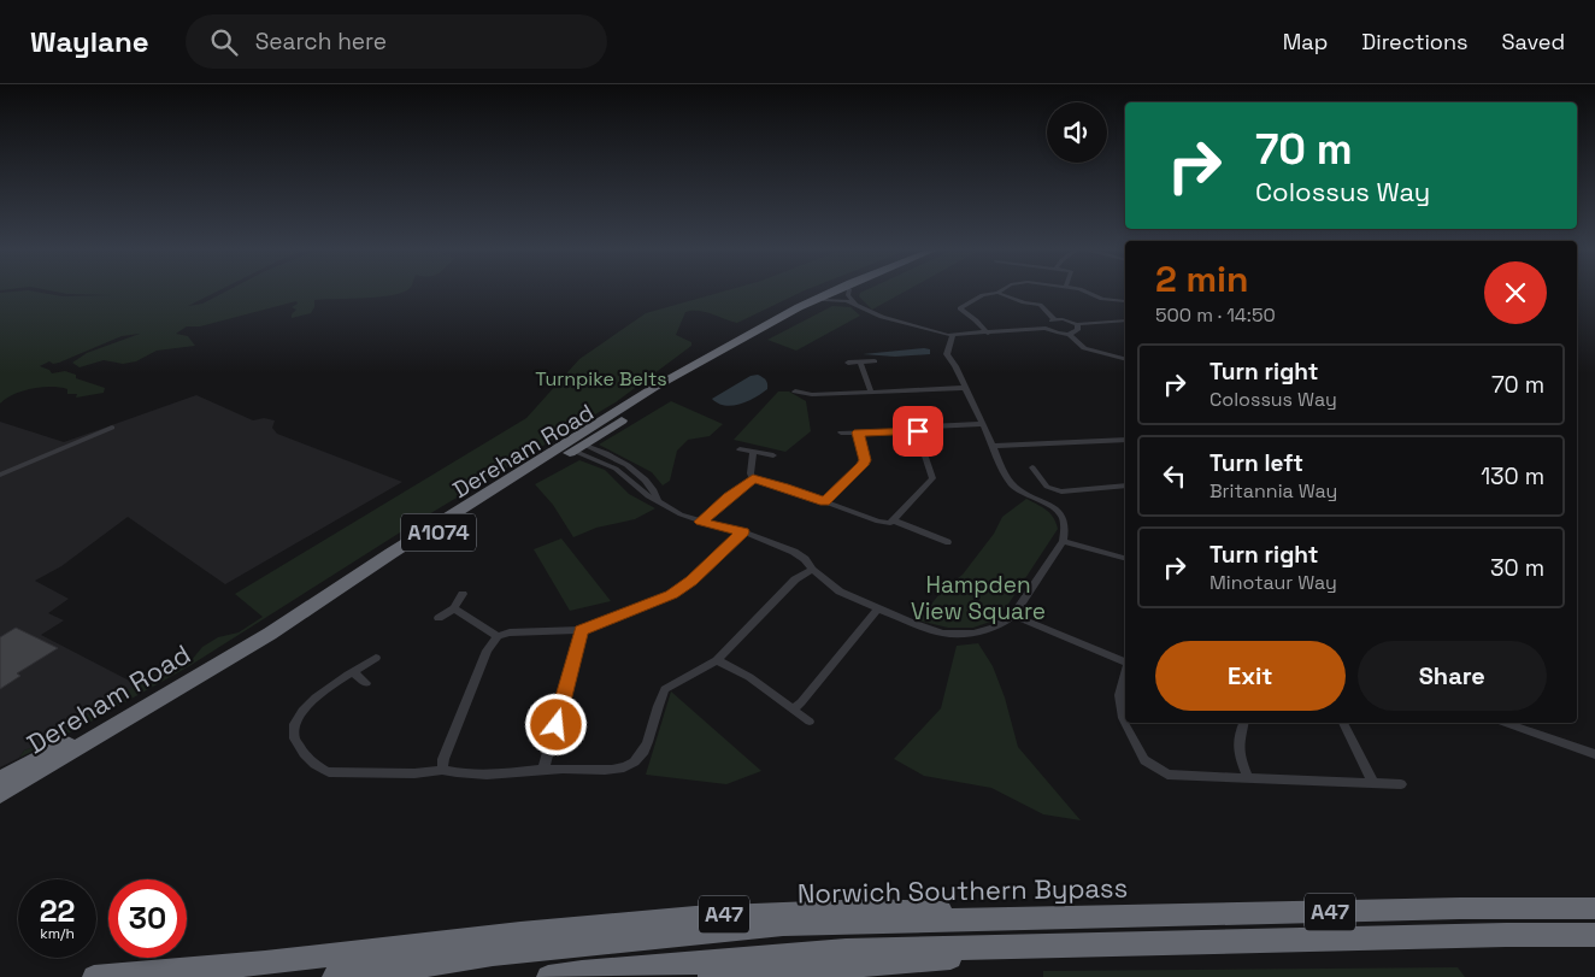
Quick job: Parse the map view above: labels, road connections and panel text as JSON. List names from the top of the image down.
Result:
{
  "streets": {
    "highway": [
      "Dereham Road",
      "A1074",
      "Norwich Southern Bypass",
      "A47"
    ]
  },
  "crossings": [
    ["Norwich Southern Bypass", "A47"]
  ],
  "parks": ["Turnpike Belts", "Hampden View Square"],
  "page": {
    "header": "Waylane",
    "search": "Search here",
    "nav": ["Map", "Directions", "Saved"],
    "turn": ["70 m", "Colossus Way"],
    "heading": ["2 min", "500 m · 14:50"],
    "list": [
      {
        "name": "Turn right",
        "note": "Colossus Way",
        "value": "70 m"
      },
      {
        "name": "Turn left",
        "note": "Britannia Way",
        "value": "130 m"
      },
      {
        "name": "Turn right",
        "note": "Minotaur Way",
        "value": "30 m"
      }
    ],
    "buttons": ["Exit", "Share"],
    "speed": "22 km/h",
    "limit": "30"
  }
}
